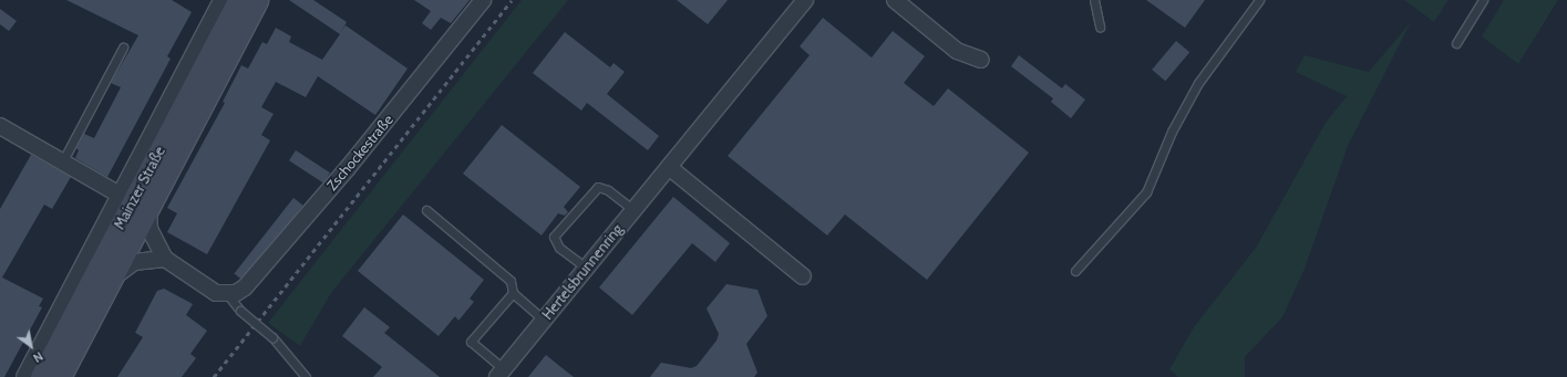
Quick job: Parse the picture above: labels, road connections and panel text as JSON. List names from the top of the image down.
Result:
{
  "streets": {
    "main road": ["Mainzer Straße"],
    "street": ["Zschockestraße", "Hertelsbrunnenring"]
  },
  "north": "bottom right"
}
